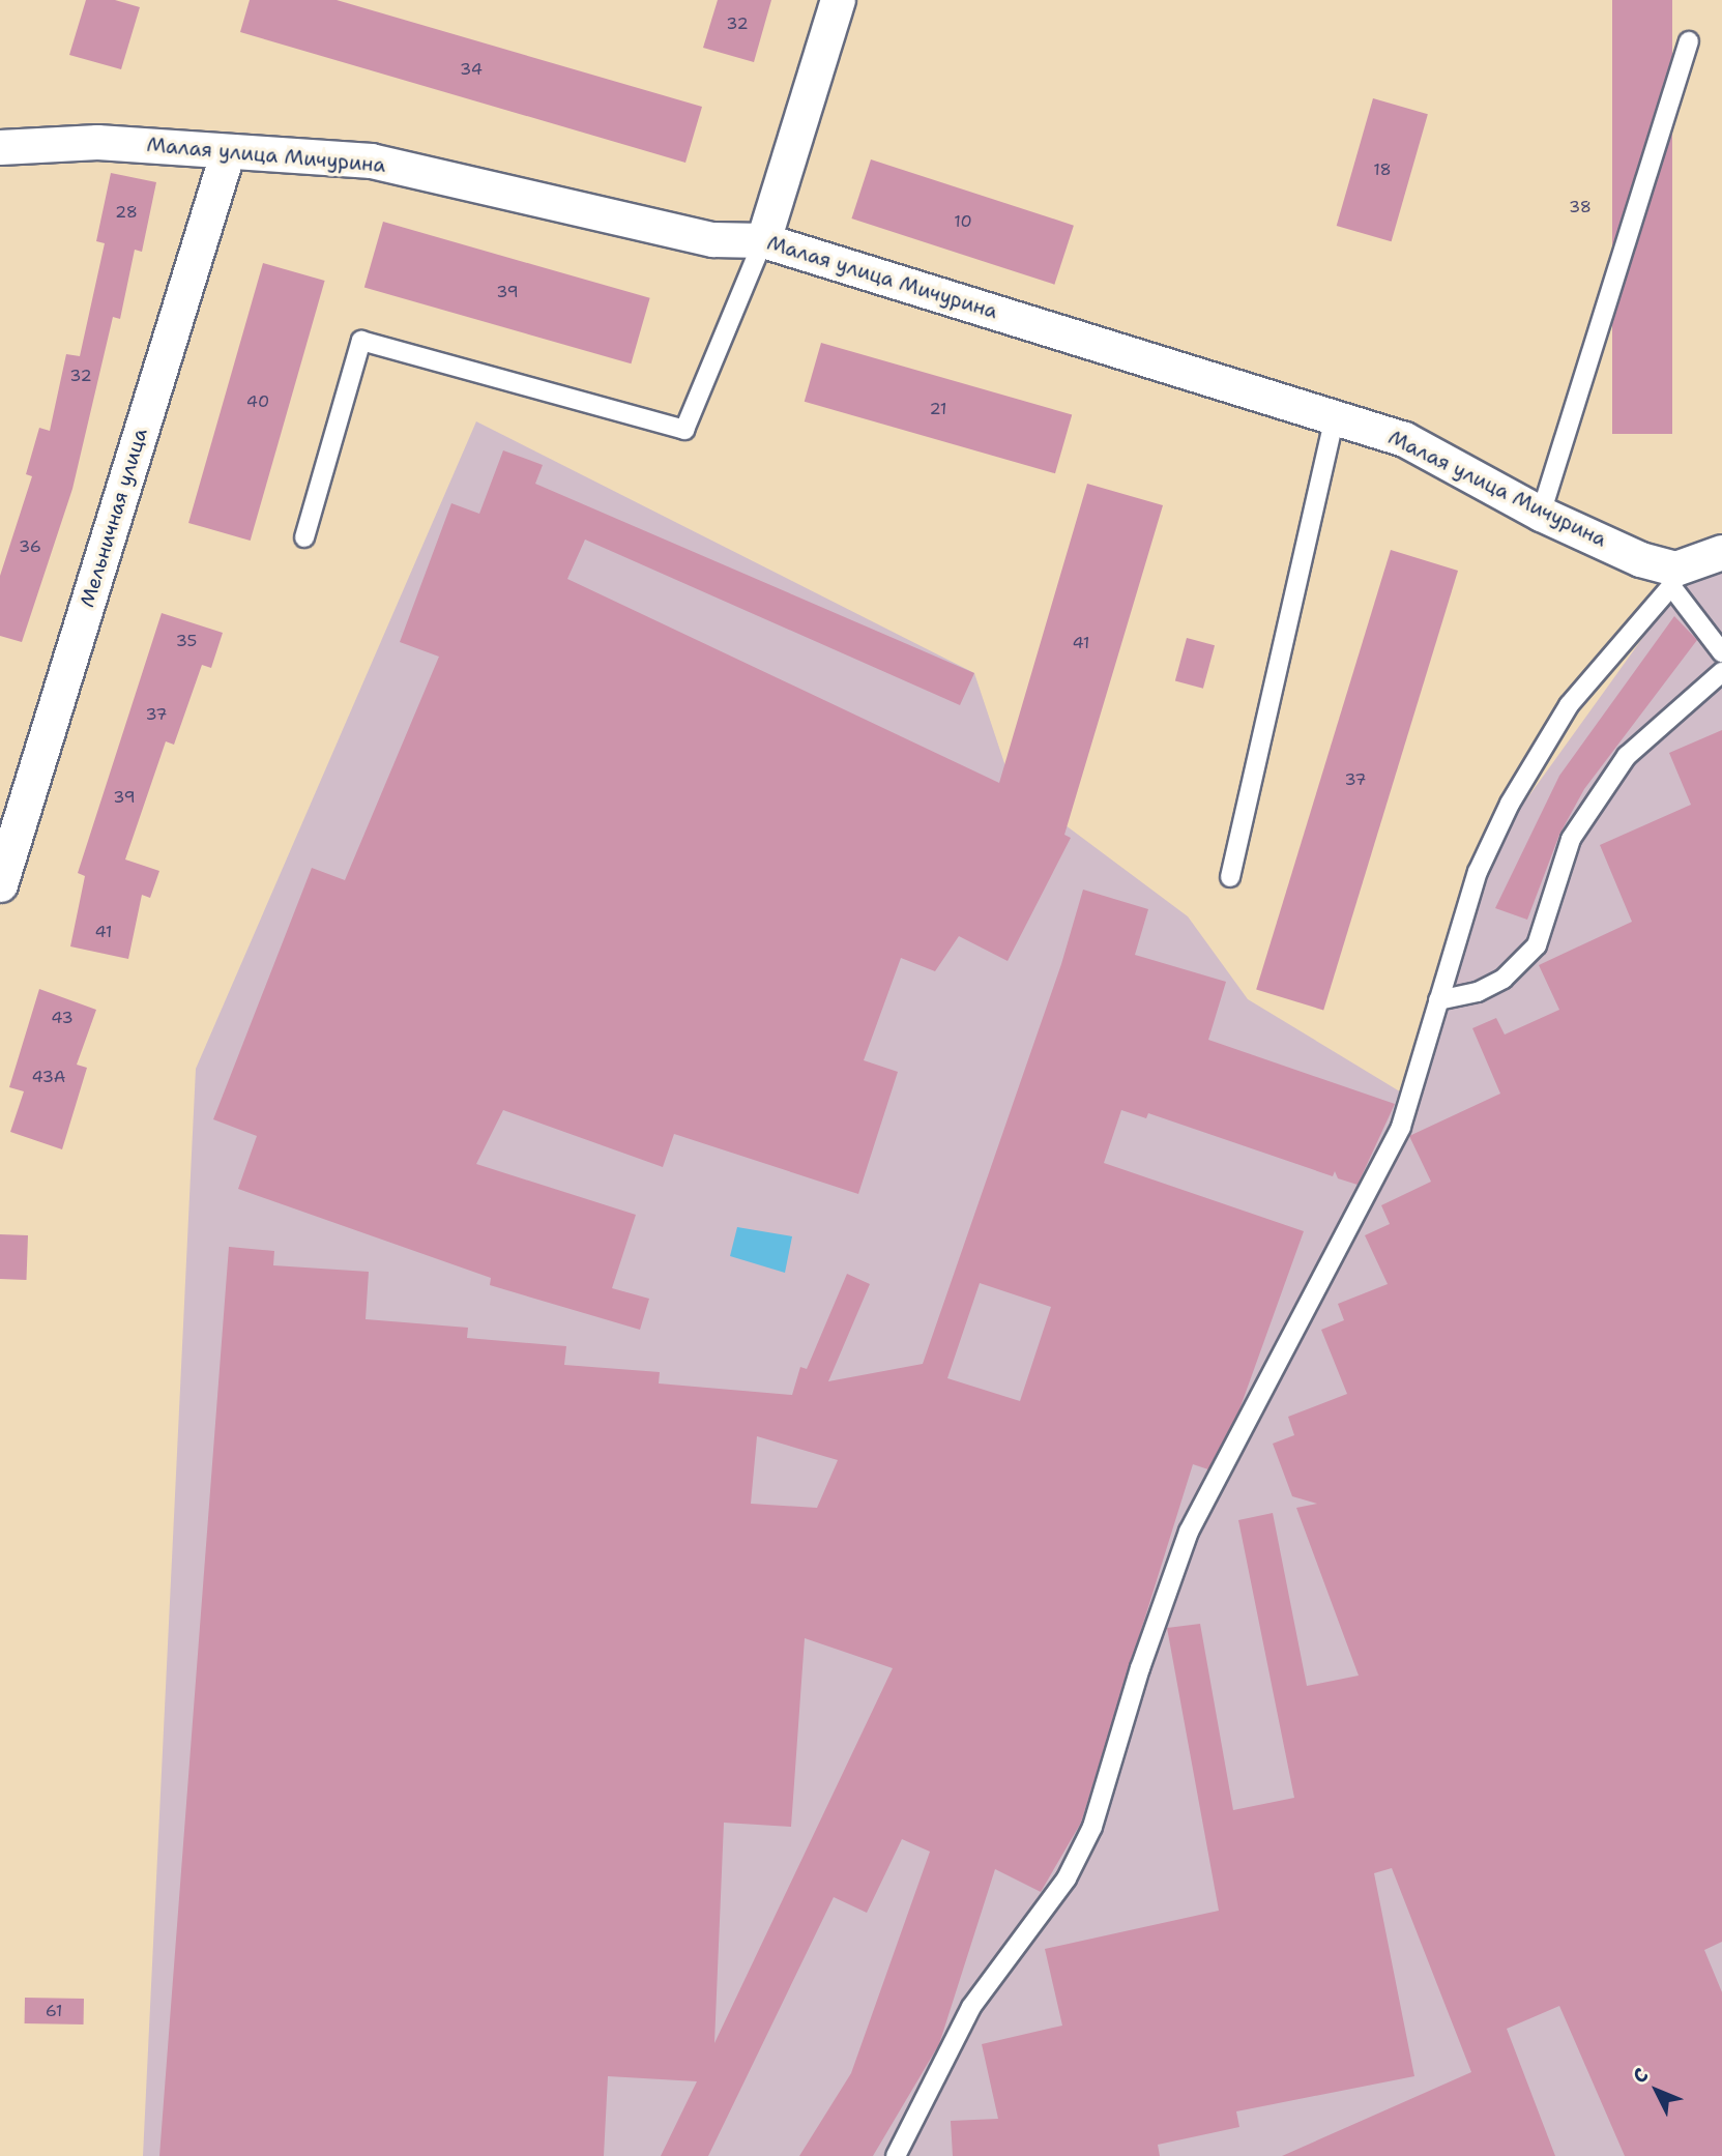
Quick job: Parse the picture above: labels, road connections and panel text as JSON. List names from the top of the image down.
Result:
{
  "streets": {
    "street": ["Малая улица Мичурина", "Мельничная улица"]
  },
  "crossings": [
    ["Малая улица Мичурина", "Мельничная улица"]
  ],
  "house_numbers": [
    "32",
    "34",
    "18",
    "38",
    "28",
    "10",
    "39",
    "32",
    "40",
    "21",
    "36",
    "35",
    "41",
    "37",
    "37",
    "39",
    "41",
    "43",
    "43А",
    "61"
  ],
  "north": "top left"
}
